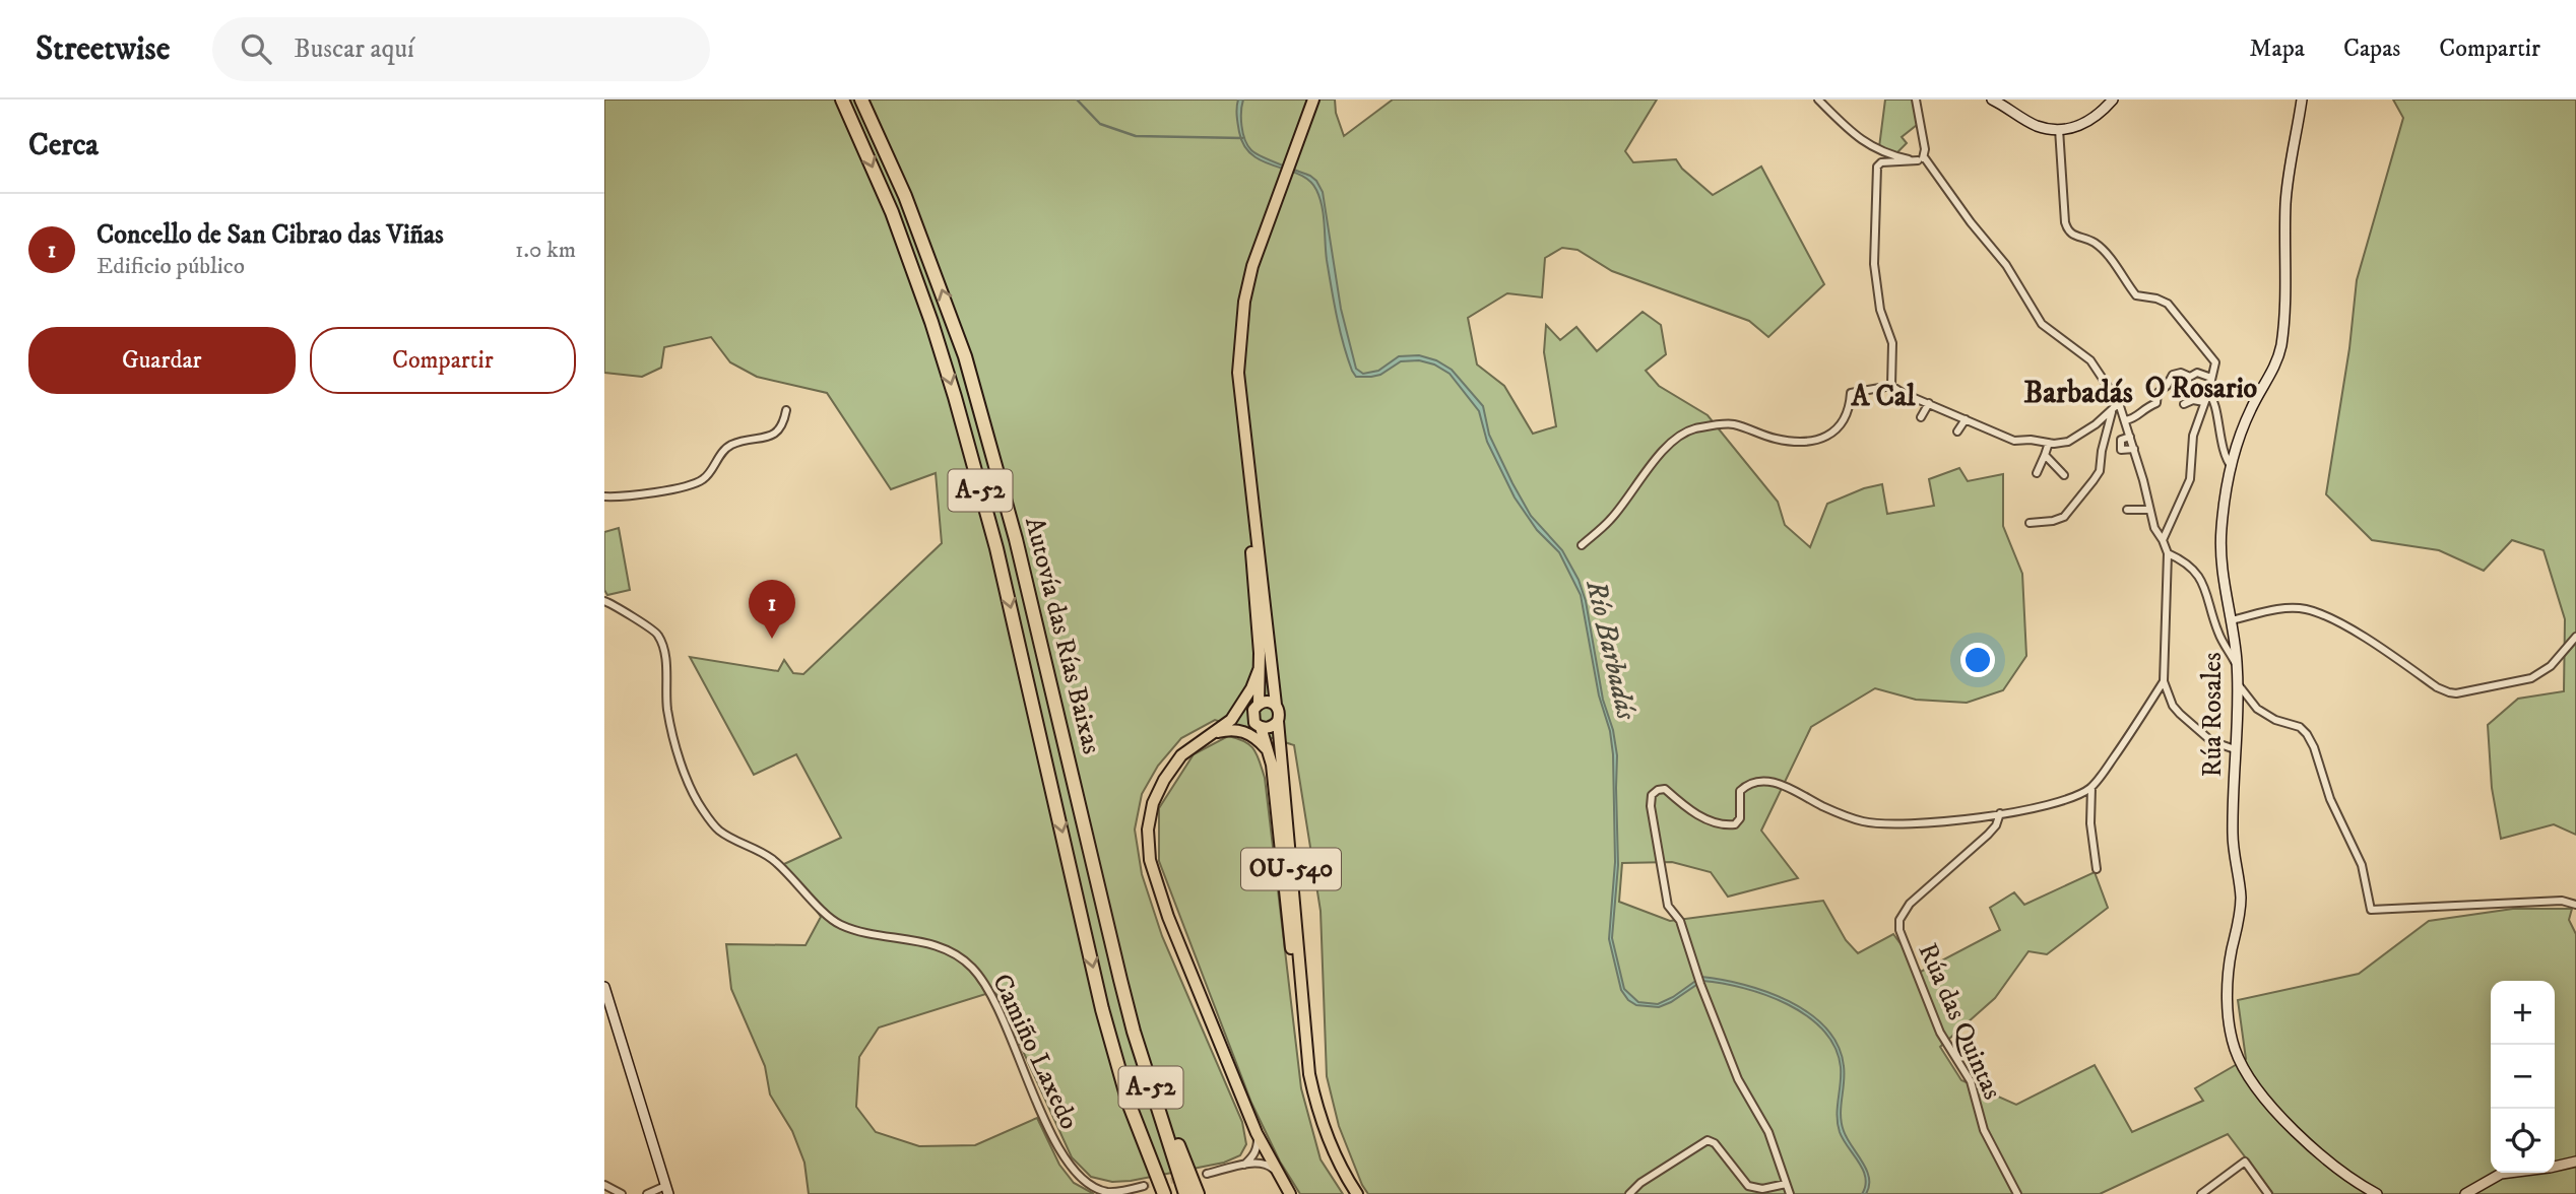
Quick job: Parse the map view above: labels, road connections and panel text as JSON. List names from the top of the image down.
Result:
{
  "streets": {
    "highway": ["A-52", "Autovía das Rías Baixas"],
    "main road": ["OU-540"],
    "street": ["Rúa Rosales", "Rúa das Quintas", "Camiño Laxedo"]
  },
  "districts": ["O Rosario", "Barbadás", "A Cal"],
  "water": ["Río Barbadás"],
  "page": {
    "header": "Streetwise",
    "search": "Buscar aquí",
    "nav": ["Mapa", "Capas", "Compartir"],
    "heading": "Cerca",
    "list": [
      {
        "mark": "1",
        "name": "Concello de San Cibrao das Viñas",
        "note": "Edificio público",
        "value": "1.0 km"
      }
    ],
    "buttons": ["Guardar", "Compartir"],
    "pins": "1",
    "map_buttons": ["+", "−"]
  }
}
